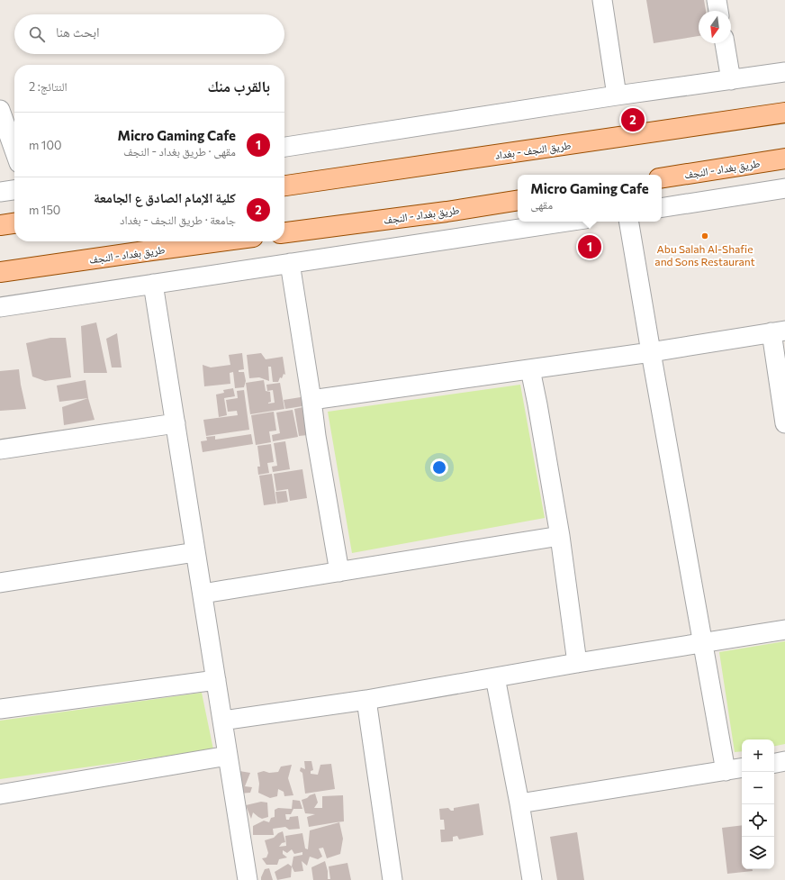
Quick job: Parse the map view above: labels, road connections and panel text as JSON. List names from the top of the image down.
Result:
{
  "streets": {
    "main road": ["طريق النجف - بغداد", "طريق بغداد - النجف"]
  },
  "places": ["Abu Salah Al-Shafie and Sons Restaurant"],
  "north": "bottom",
  "page": {
    "search": "ابحث هنا",
    "heading": ["بالقرب منك", "النتائج: 2"],
    "pins": ["2", "1"],
    "list": [
      {
        "mark": "1",
        "name": "Micro Gaming Cafe",
        "note": "مقهى · طريق بغداد - النجف",
        "value": "100 m"
      },
      {
        "mark": "2",
        "name": "كلية الإمام الصادق ع الجامعة",
        "note": "جامعة · طريق النجف - بغداد",
        "value": "150 m"
      }
    ],
    "popup": ["Micro Gaming Cafe", "مقهى"],
    "map_buttons": ["+", "−"]
  }
}
